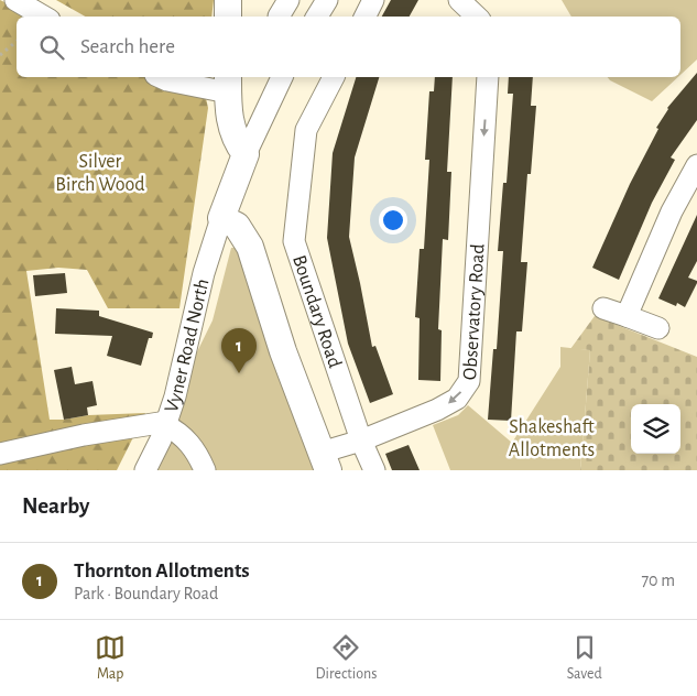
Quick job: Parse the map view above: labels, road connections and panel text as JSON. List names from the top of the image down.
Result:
{
  "streets": {
    "street": ["Boundary Road", "Observatory Road", "Vyner Road North"]
  },
  "crossings": [
    ["Boundary Road", "Observatory Road"]
  ],
  "one_way": ["Observatory Road"],
  "parks": ["Silver Birch Wood", "Shakeshaft Allotments"],
  "page": {
    "search": "Search here",
    "pins": "1",
    "heading": "Nearby",
    "list": [
      {
        "mark": "1",
        "name": "Thornton Allotments",
        "note": "Park · Boundary Road",
        "value": "70 m"
      }
    ],
    "nav": ["Map", "Directions", "Saved"]
  }
}
